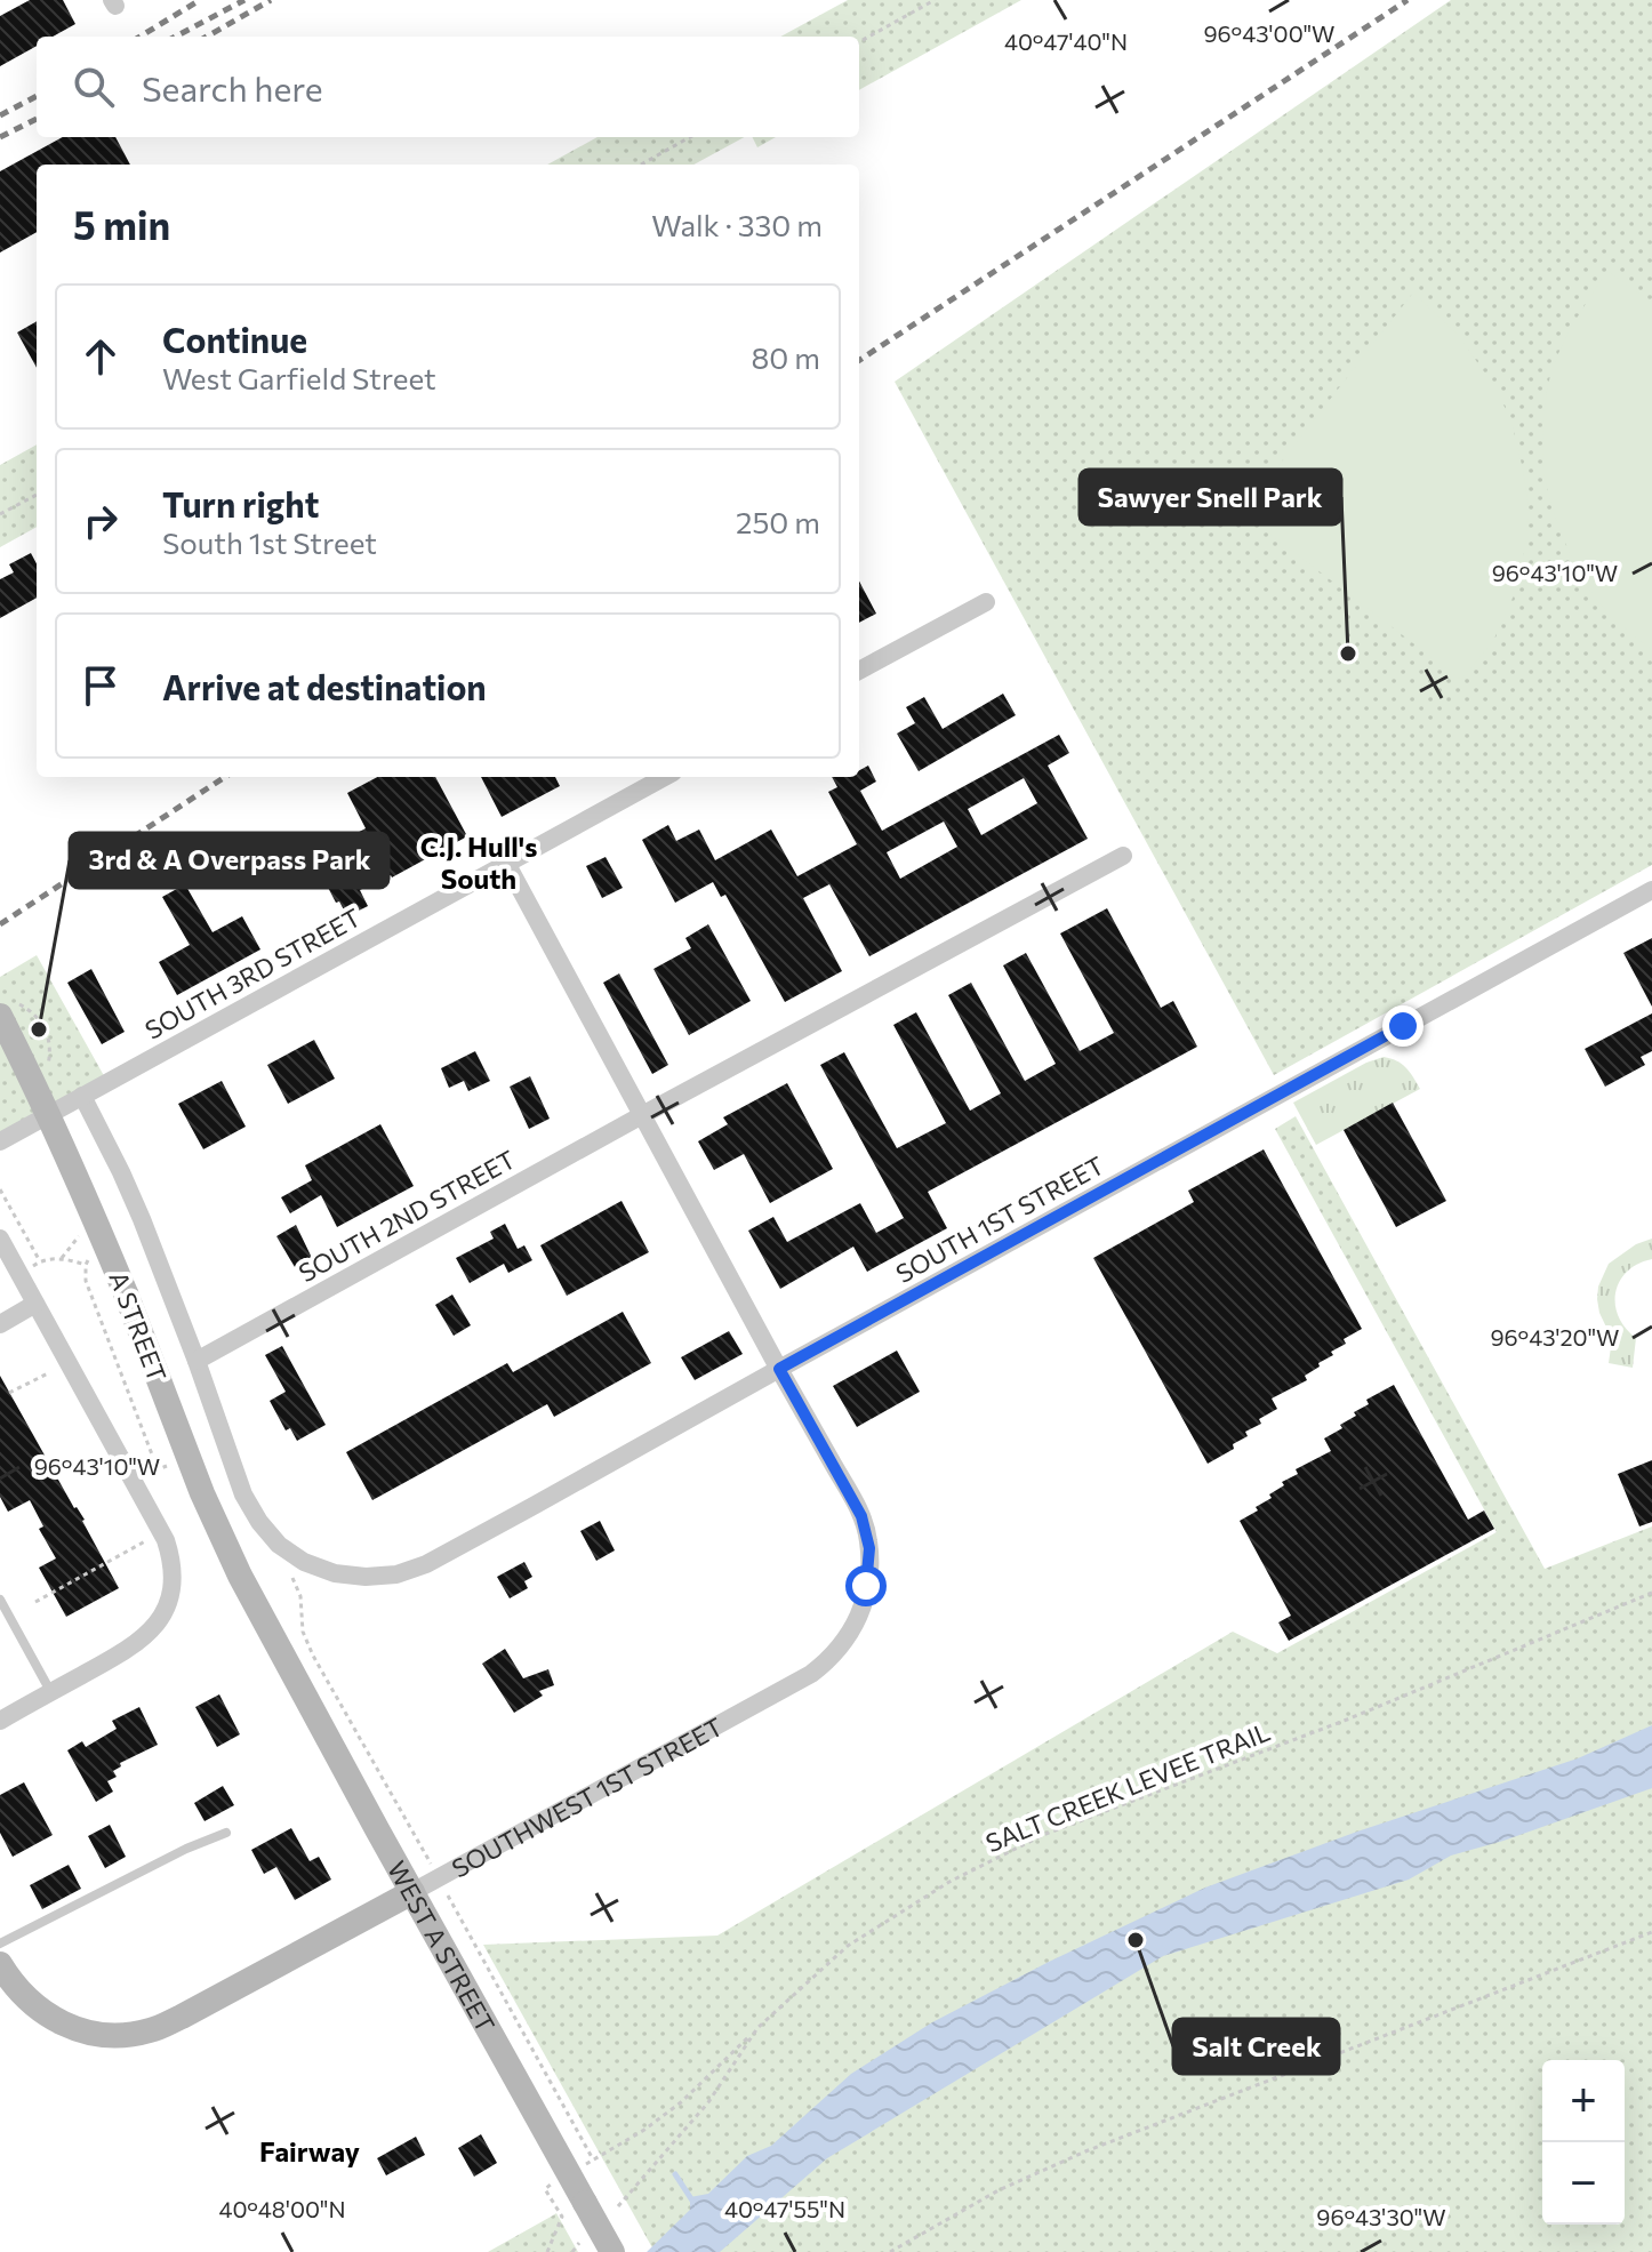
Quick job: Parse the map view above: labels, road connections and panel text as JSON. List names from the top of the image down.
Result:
{
  "streets": {
    "main road": ["A STREET", "SOUTHWEST 1ST STREET", "WEST A STREET"],
    "street": ["SOUTH 3RD STREET", "SOUTH 2ND STREET", "SOUTH 1ST STREET"],
    "path": ["SALT CREEK LEVEE TRAIL"]
  },
  "crossings": [
    ["SOUTH 3RD STREET", "A STREET"],
    ["SOUTH 2ND STREET", "A STREET"],
    ["SOUTH 1ST STREET", "A STREET"],
    ["SOUTH 1ST STREET", "SOUTHWEST 1ST STREET"],
    ["A STREET", "WEST A STREET"],
    ["SOUTHWEST 1ST STREET", "WEST A STREET"]
  ],
  "districts": ["C.J. Hull's South", "Fairway"],
  "places": ["Sawyer Snell Park", "3rd & A Overpass Park", "Salt Creek"],
  "page": {
    "search": "Search here",
    "heading": ["5 min", "Walk · 330 m"],
    "list": [
      ["Continue", "West Garfield Street", "80 m"],
      ["Turn right", "South 1st Street", "250 m"],
      "Arrive at destination"
    ],
    "map_buttons": ["+", "−"]
  },
  "coordinates": [
    "96°43'00\"W",
    "40°47'40\"N",
    "96°43'10\"W",
    "96°43'20\"W",
    "40°48'00\"N",
    "40°47'55\"N",
    "96°43'30\"W"
  ]
}
